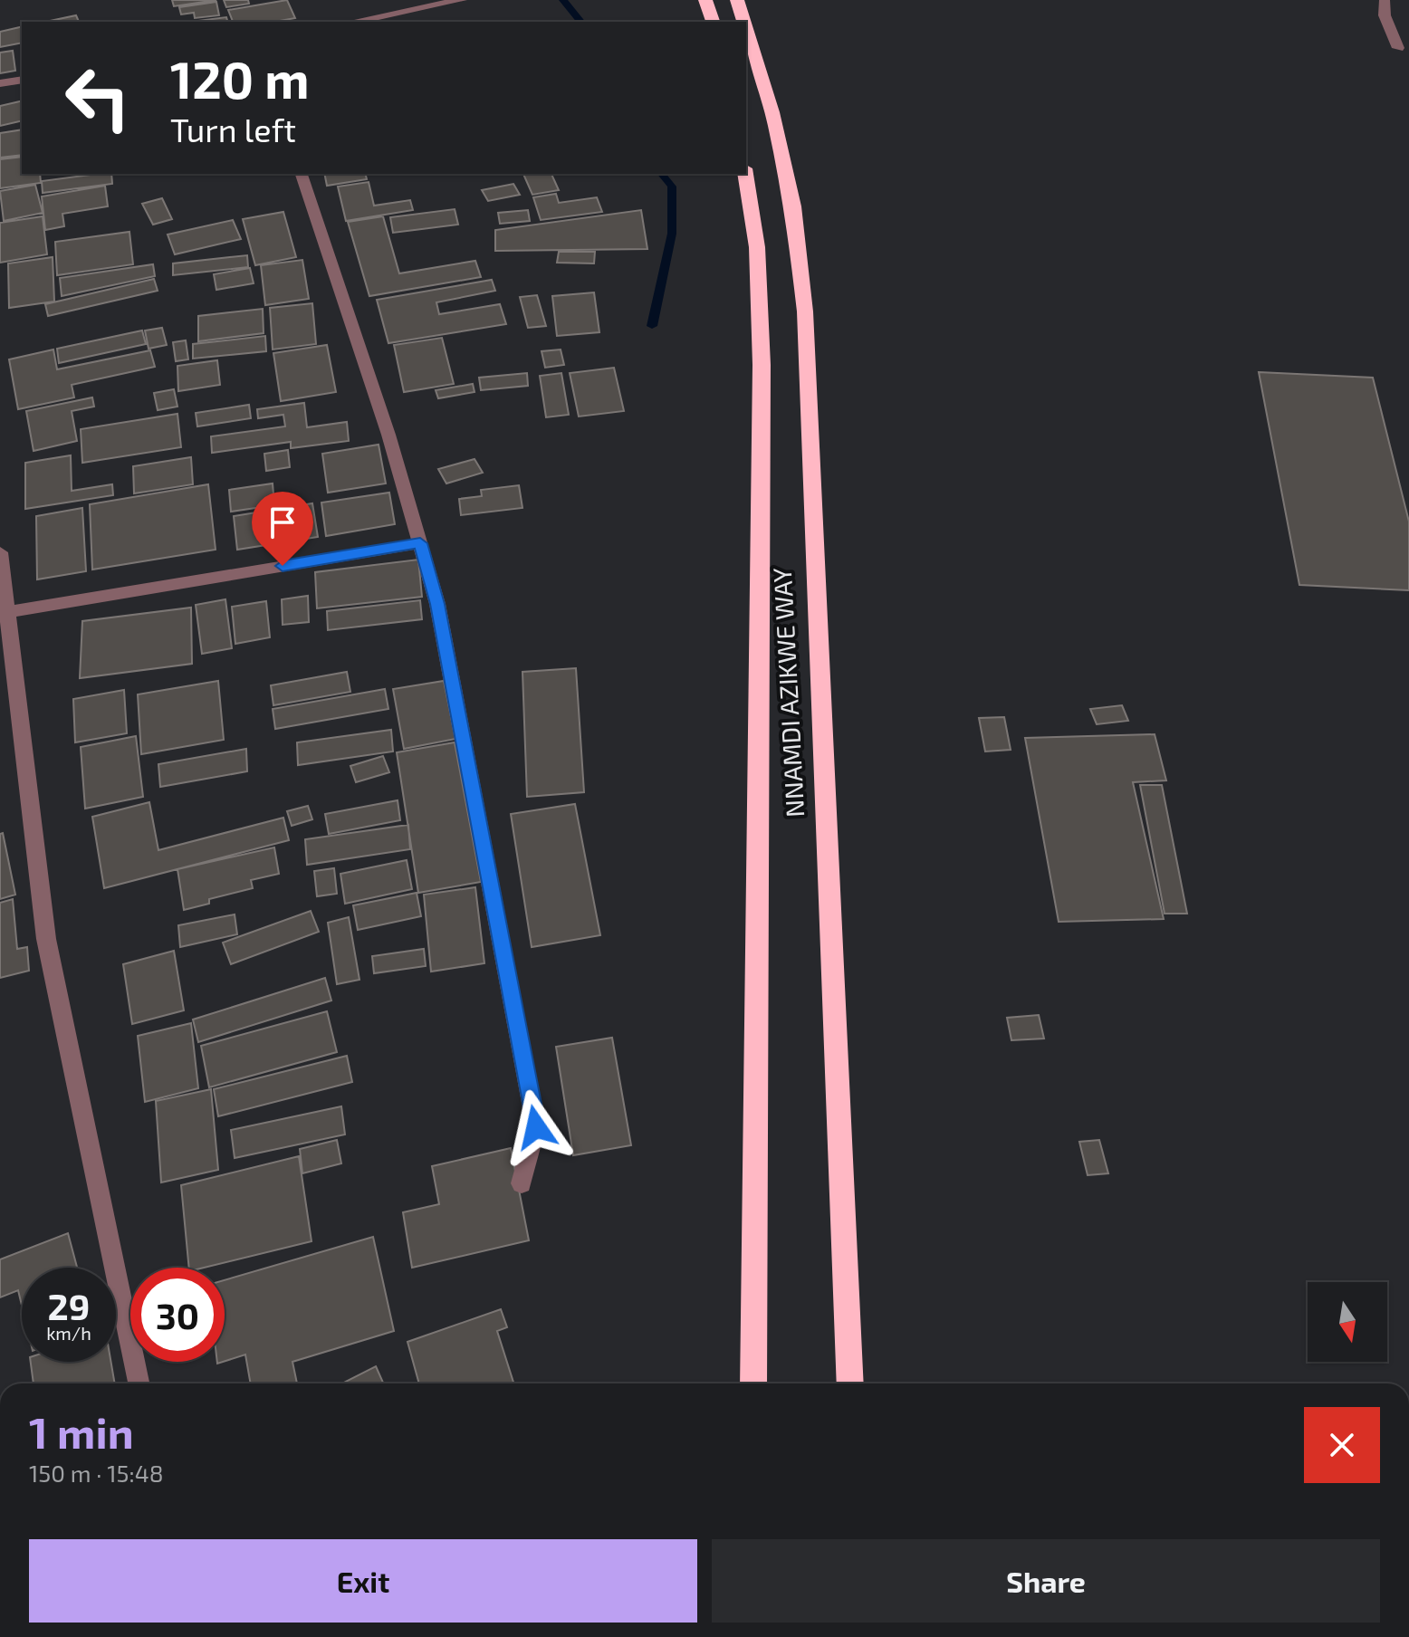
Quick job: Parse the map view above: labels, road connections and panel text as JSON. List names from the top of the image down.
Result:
{
  "streets": {
    "highway": ["NNAMDI AZIKWE WAY"]
  },
  "north": "bottom",
  "page": {
    "turn": ["120 m", "Turn left"],
    "speed": "29 km/h",
    "limit": "30",
    "heading": ["1 min", "150 m · 15:48"],
    "buttons": ["Exit", "Share"]
  }
}
